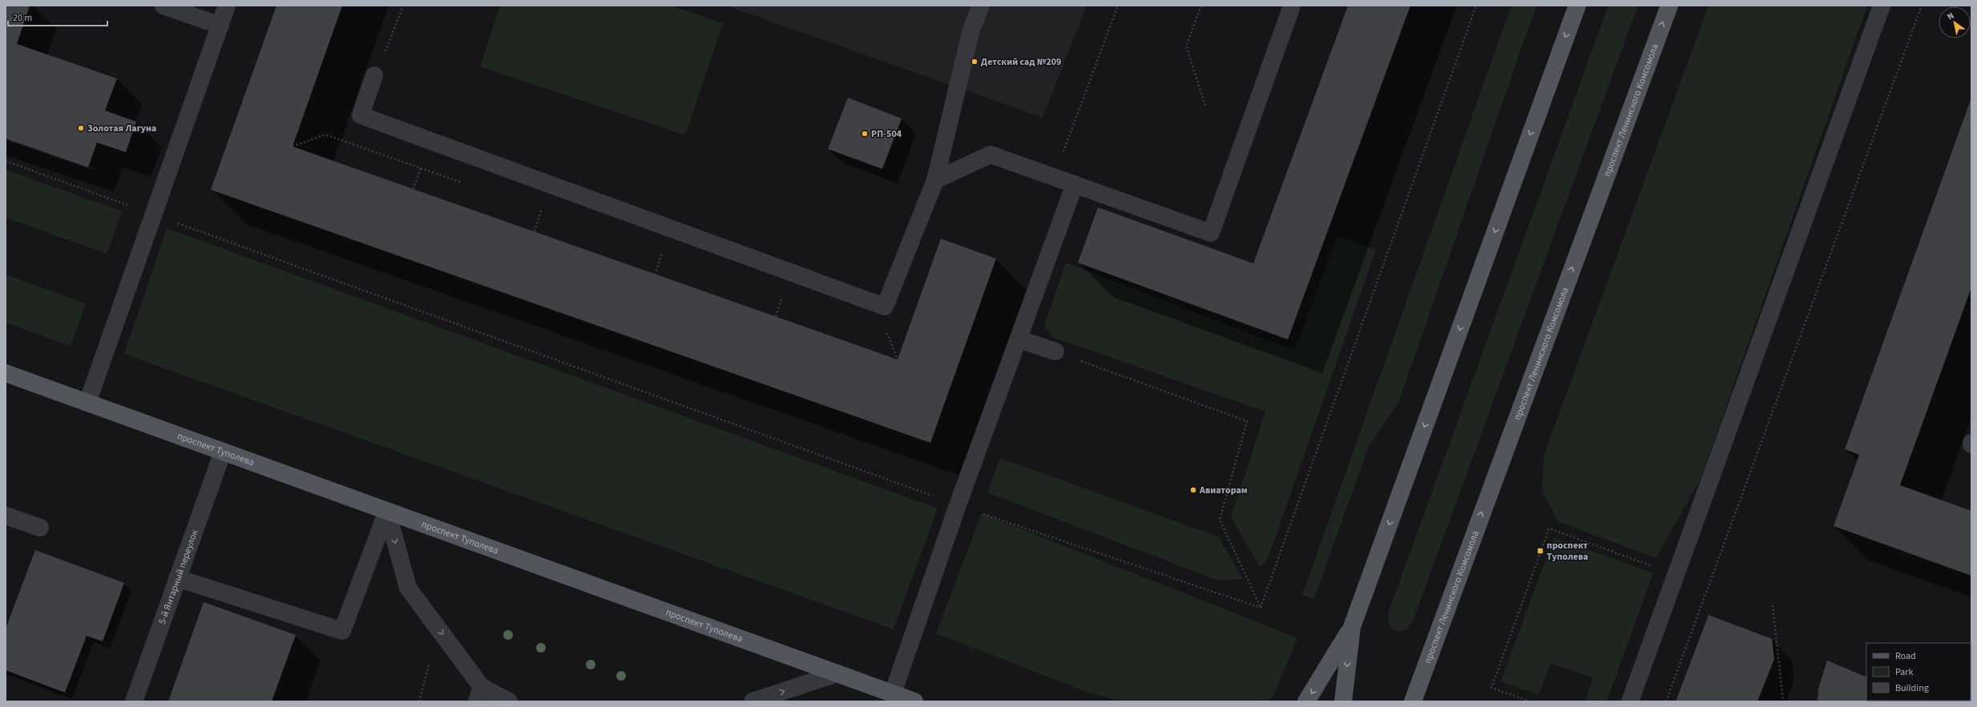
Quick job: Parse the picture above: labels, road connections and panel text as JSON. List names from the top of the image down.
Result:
{
  "streets": {
    "main road": ["проспект Ленинского Комсомола", "проспект Туполева"],
    "street": ["5-й Янтарный переулок"]
  },
  "crossings": [
    ["проспект Туполева", "5-й Янтарный переулок"]
  ],
  "places": {
    "other": [
      "Детский сад №209",
      "Золотая Лагуна",
      "РП-504",
      "Авиаторам"
    ],
    "transit": ["проспект Туполева"]
  },
  "legend": ["Road", "Park", "Building"],
  "scale_bar": "20 m",
  "north": "top left"
}
